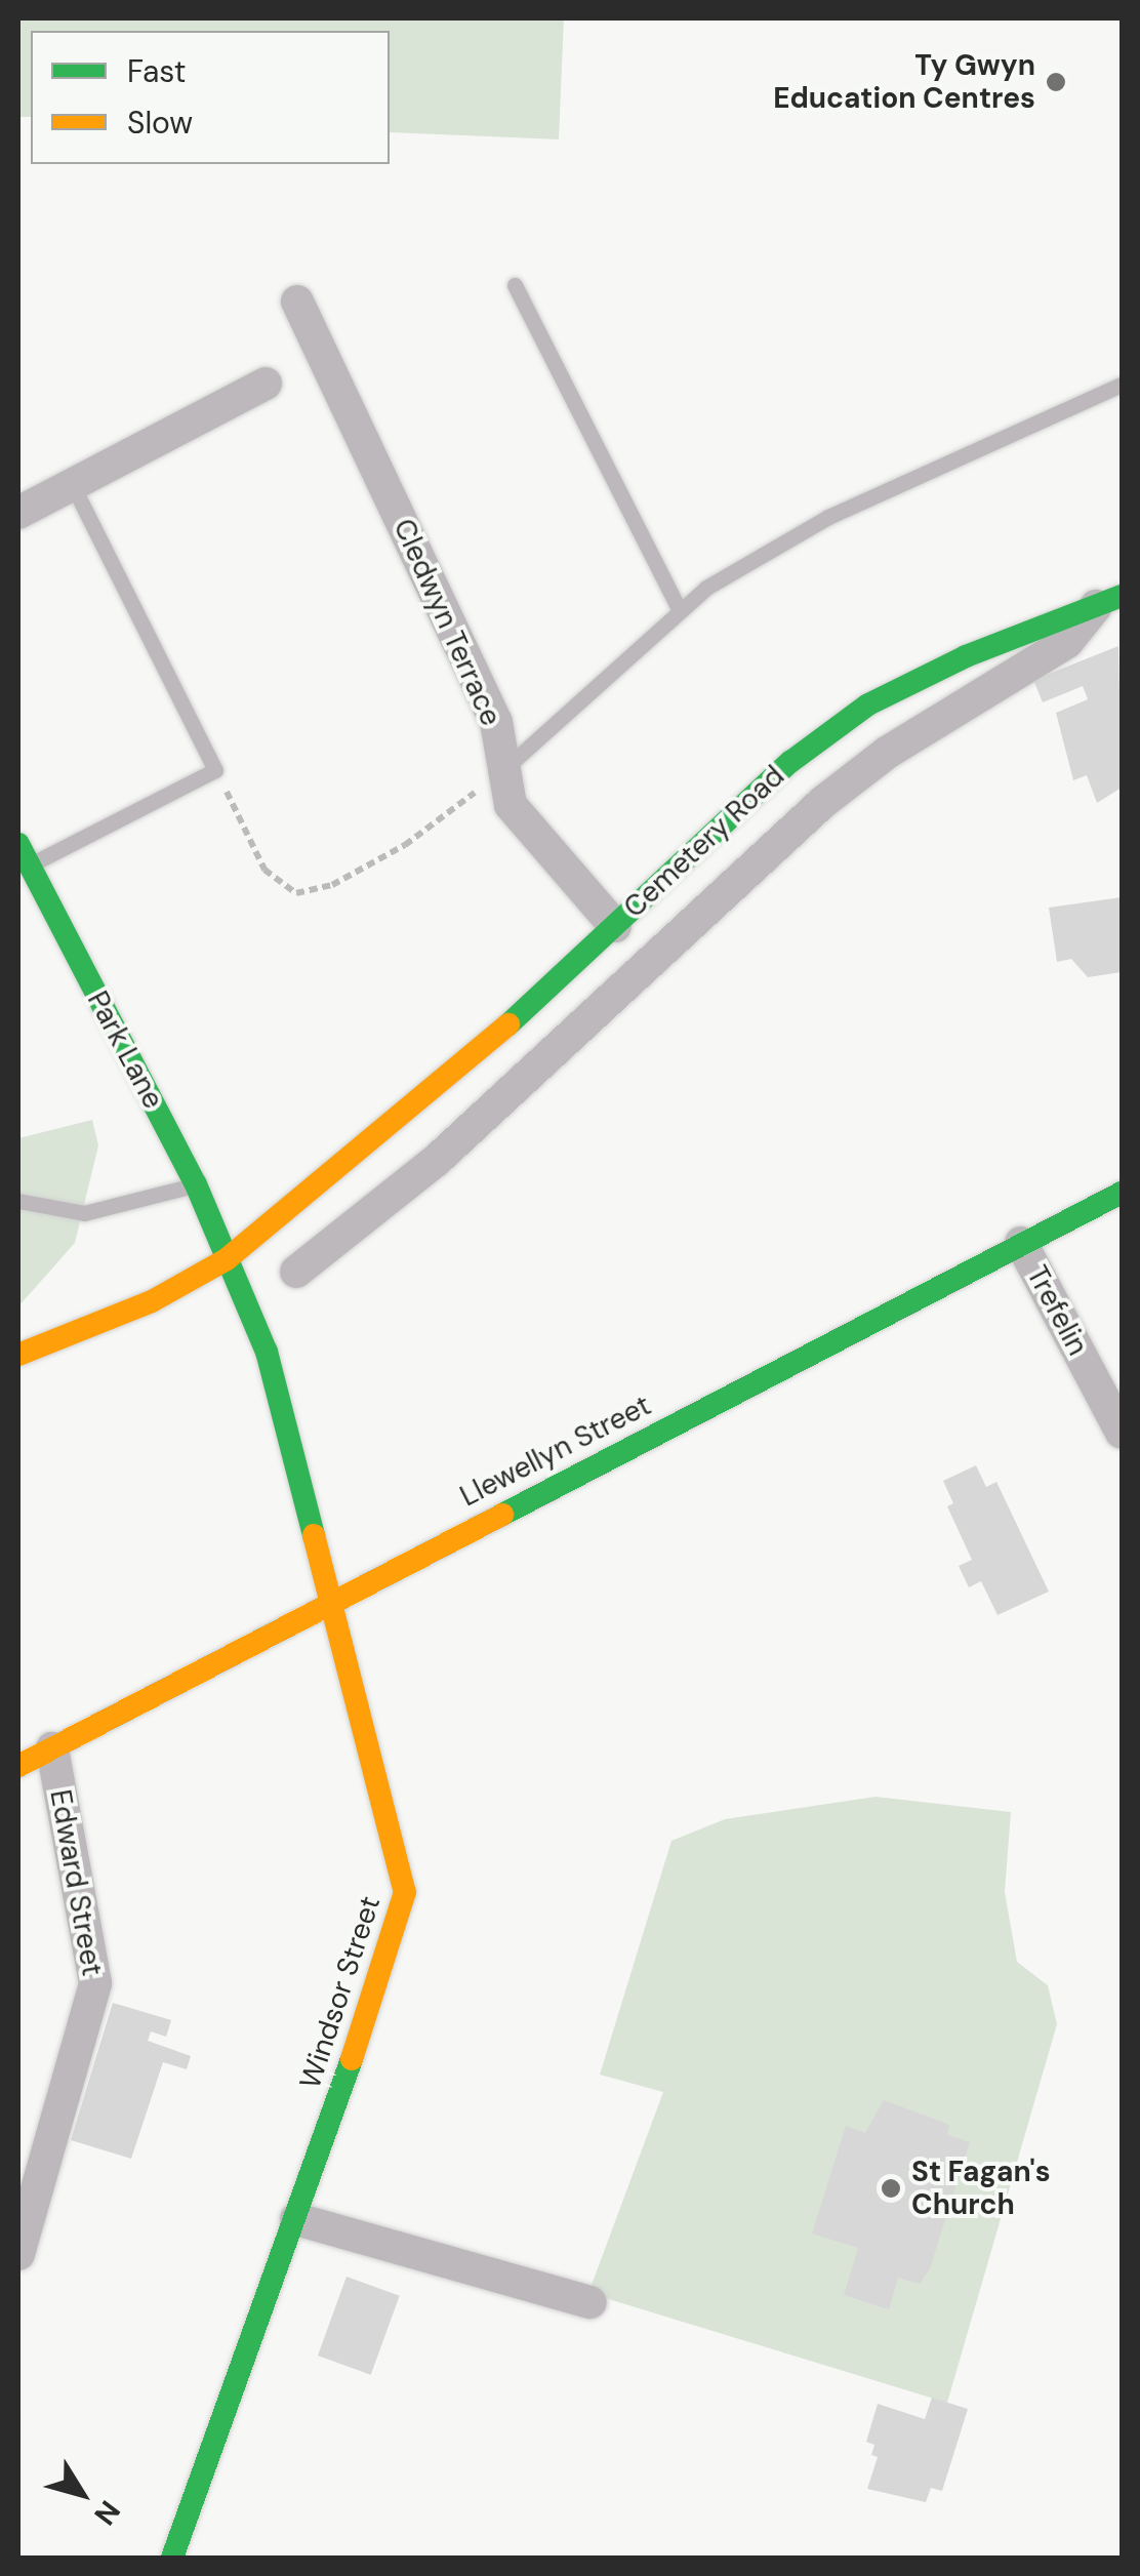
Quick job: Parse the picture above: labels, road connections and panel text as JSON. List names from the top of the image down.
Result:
{
  "streets": {
    "street": [
      "Cledwyn Terrace",
      "Cemetery Road",
      "Park Lane",
      "Trefelin",
      "Llewellyn Street",
      "Edward Street",
      "Windsor Street"
    ]
  },
  "crossings": [
    ["Cledwyn Terrace", "Cemetery Road"],
    ["Cemetery Road", "Park Lane"],
    ["Cemetery Road", "Windsor Street"],
    ["Park Lane", "Windsor Street"],
    ["Trefelin", "Llewellyn Street"],
    ["Llewellyn Street", "Edward Street"],
    ["Llewellyn Street", "Windsor Street"]
  ],
  "places": ["Ty Gwyn Education Centres", "St Fagan's Church"],
  "legend": ["Fast", "Slow"],
  "north": "bottom right"
}
